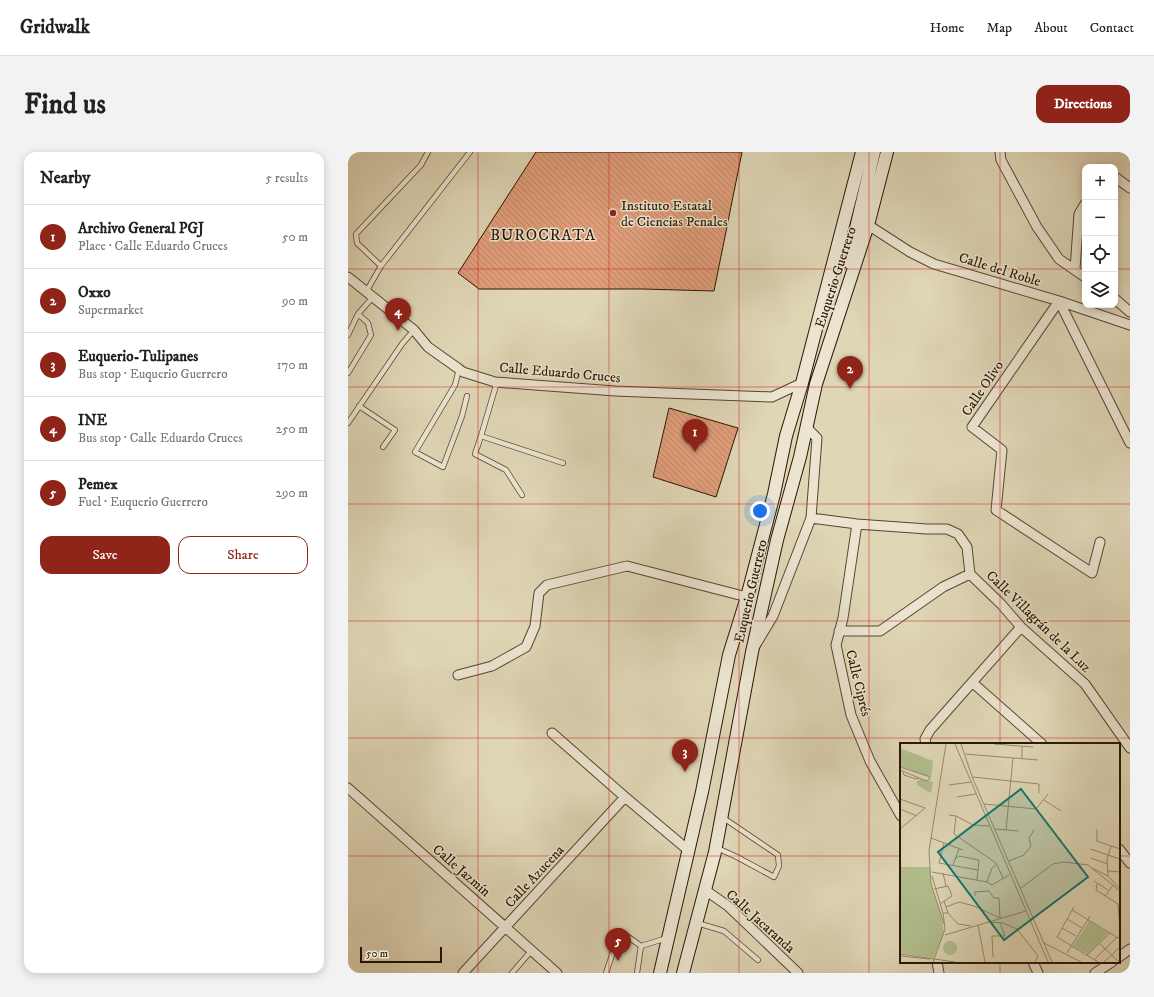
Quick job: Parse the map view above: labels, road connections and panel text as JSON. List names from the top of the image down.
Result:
{
  "streets": {
    "main road": ["Euquerio Guerrero"],
    "street": [
      "Calle del Roble",
      "Calle Eduardo Cruces",
      "Calle Olivo",
      "Calle Villagrán de la Luz",
      "Calle Ciprés",
      "Calle Jazmín",
      "Calle Azucena",
      "Calle Jacaranda"
    ]
  },
  "crossings": [
    ["Calle del Roble", "Euquerio Guerrero"],
    ["Calle del Roble", "Calle Olivo"],
    ["Euquerio Guerrero", "Calle Eduardo Cruces"],
    ["Euquerio Guerrero", "Calle Jacaranda"],
    ["Calle Villagrán de la Luz", "Calle Ciprés"],
    ["Calle Jazmín", "Calle Azucena"]
  ],
  "districts": ["BUROCRATA"],
  "places": ["Instituto Estatal de Ciencias Penales"],
  "scale_bar": "50 m",
  "page": {
    "header": "Gridwalk",
    "nav": [
      "Home",
      "Map",
      "About",
      "Contact"
    ],
    "buttons": [
      "Directions",
      ["Save", "Share"]
    ],
    "title": "Find us",
    "heading": ["Nearby", "5 results"],
    "map_buttons": ["+", "−"],
    "list": [
      {
        "mark": "1",
        "name": "Archivo General PGJ",
        "note": "Place · Calle Eduardo Cruces",
        "value": "50 m"
      },
      {
        "mark": "2",
        "name": "Oxxo",
        "note": "Supermarket",
        "value": "90 m"
      },
      {
        "mark": "3",
        "name": "Euquerio-Tulipanes",
        "note": "Bus stop · Euquerio Guerrero",
        "value": "170 m"
      },
      {
        "mark": "4",
        "name": "INE",
        "note": "Bus stop · Calle Eduardo Cruces",
        "value": "250 m"
      },
      {
        "mark": "5",
        "name": "Pemex",
        "note": "Fuel · Euquerio Guerrero",
        "value": "290 m"
      }
    ],
    "pins": [
      "4",
      "2",
      "1",
      "3",
      "5"
    ],
    "scale": "50 m"
  }
}
